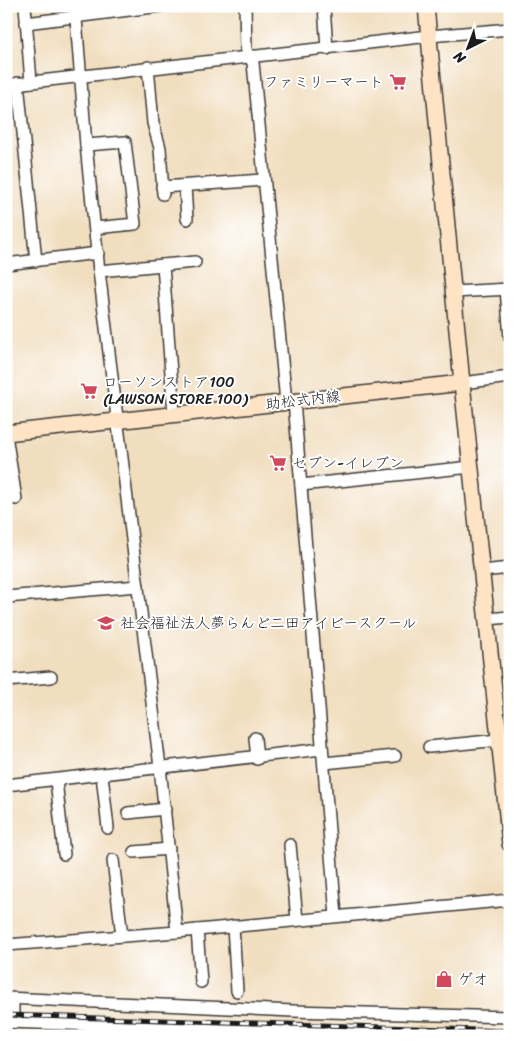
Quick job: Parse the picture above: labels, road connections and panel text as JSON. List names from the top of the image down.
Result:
{
  "streets": {
    "street": ["助松式内線"]
  },
  "places": {
    "supermarket": ["ファミリーマート", "ローソンストア100 (LAWSON STORE 100)", "セブン-イレブン"],
    "school or university": ["社会福祉法人夢らんど二田アイビースクール"],
    "shop": ["ゲオ"]
  },
  "north": "bottom left"
}
